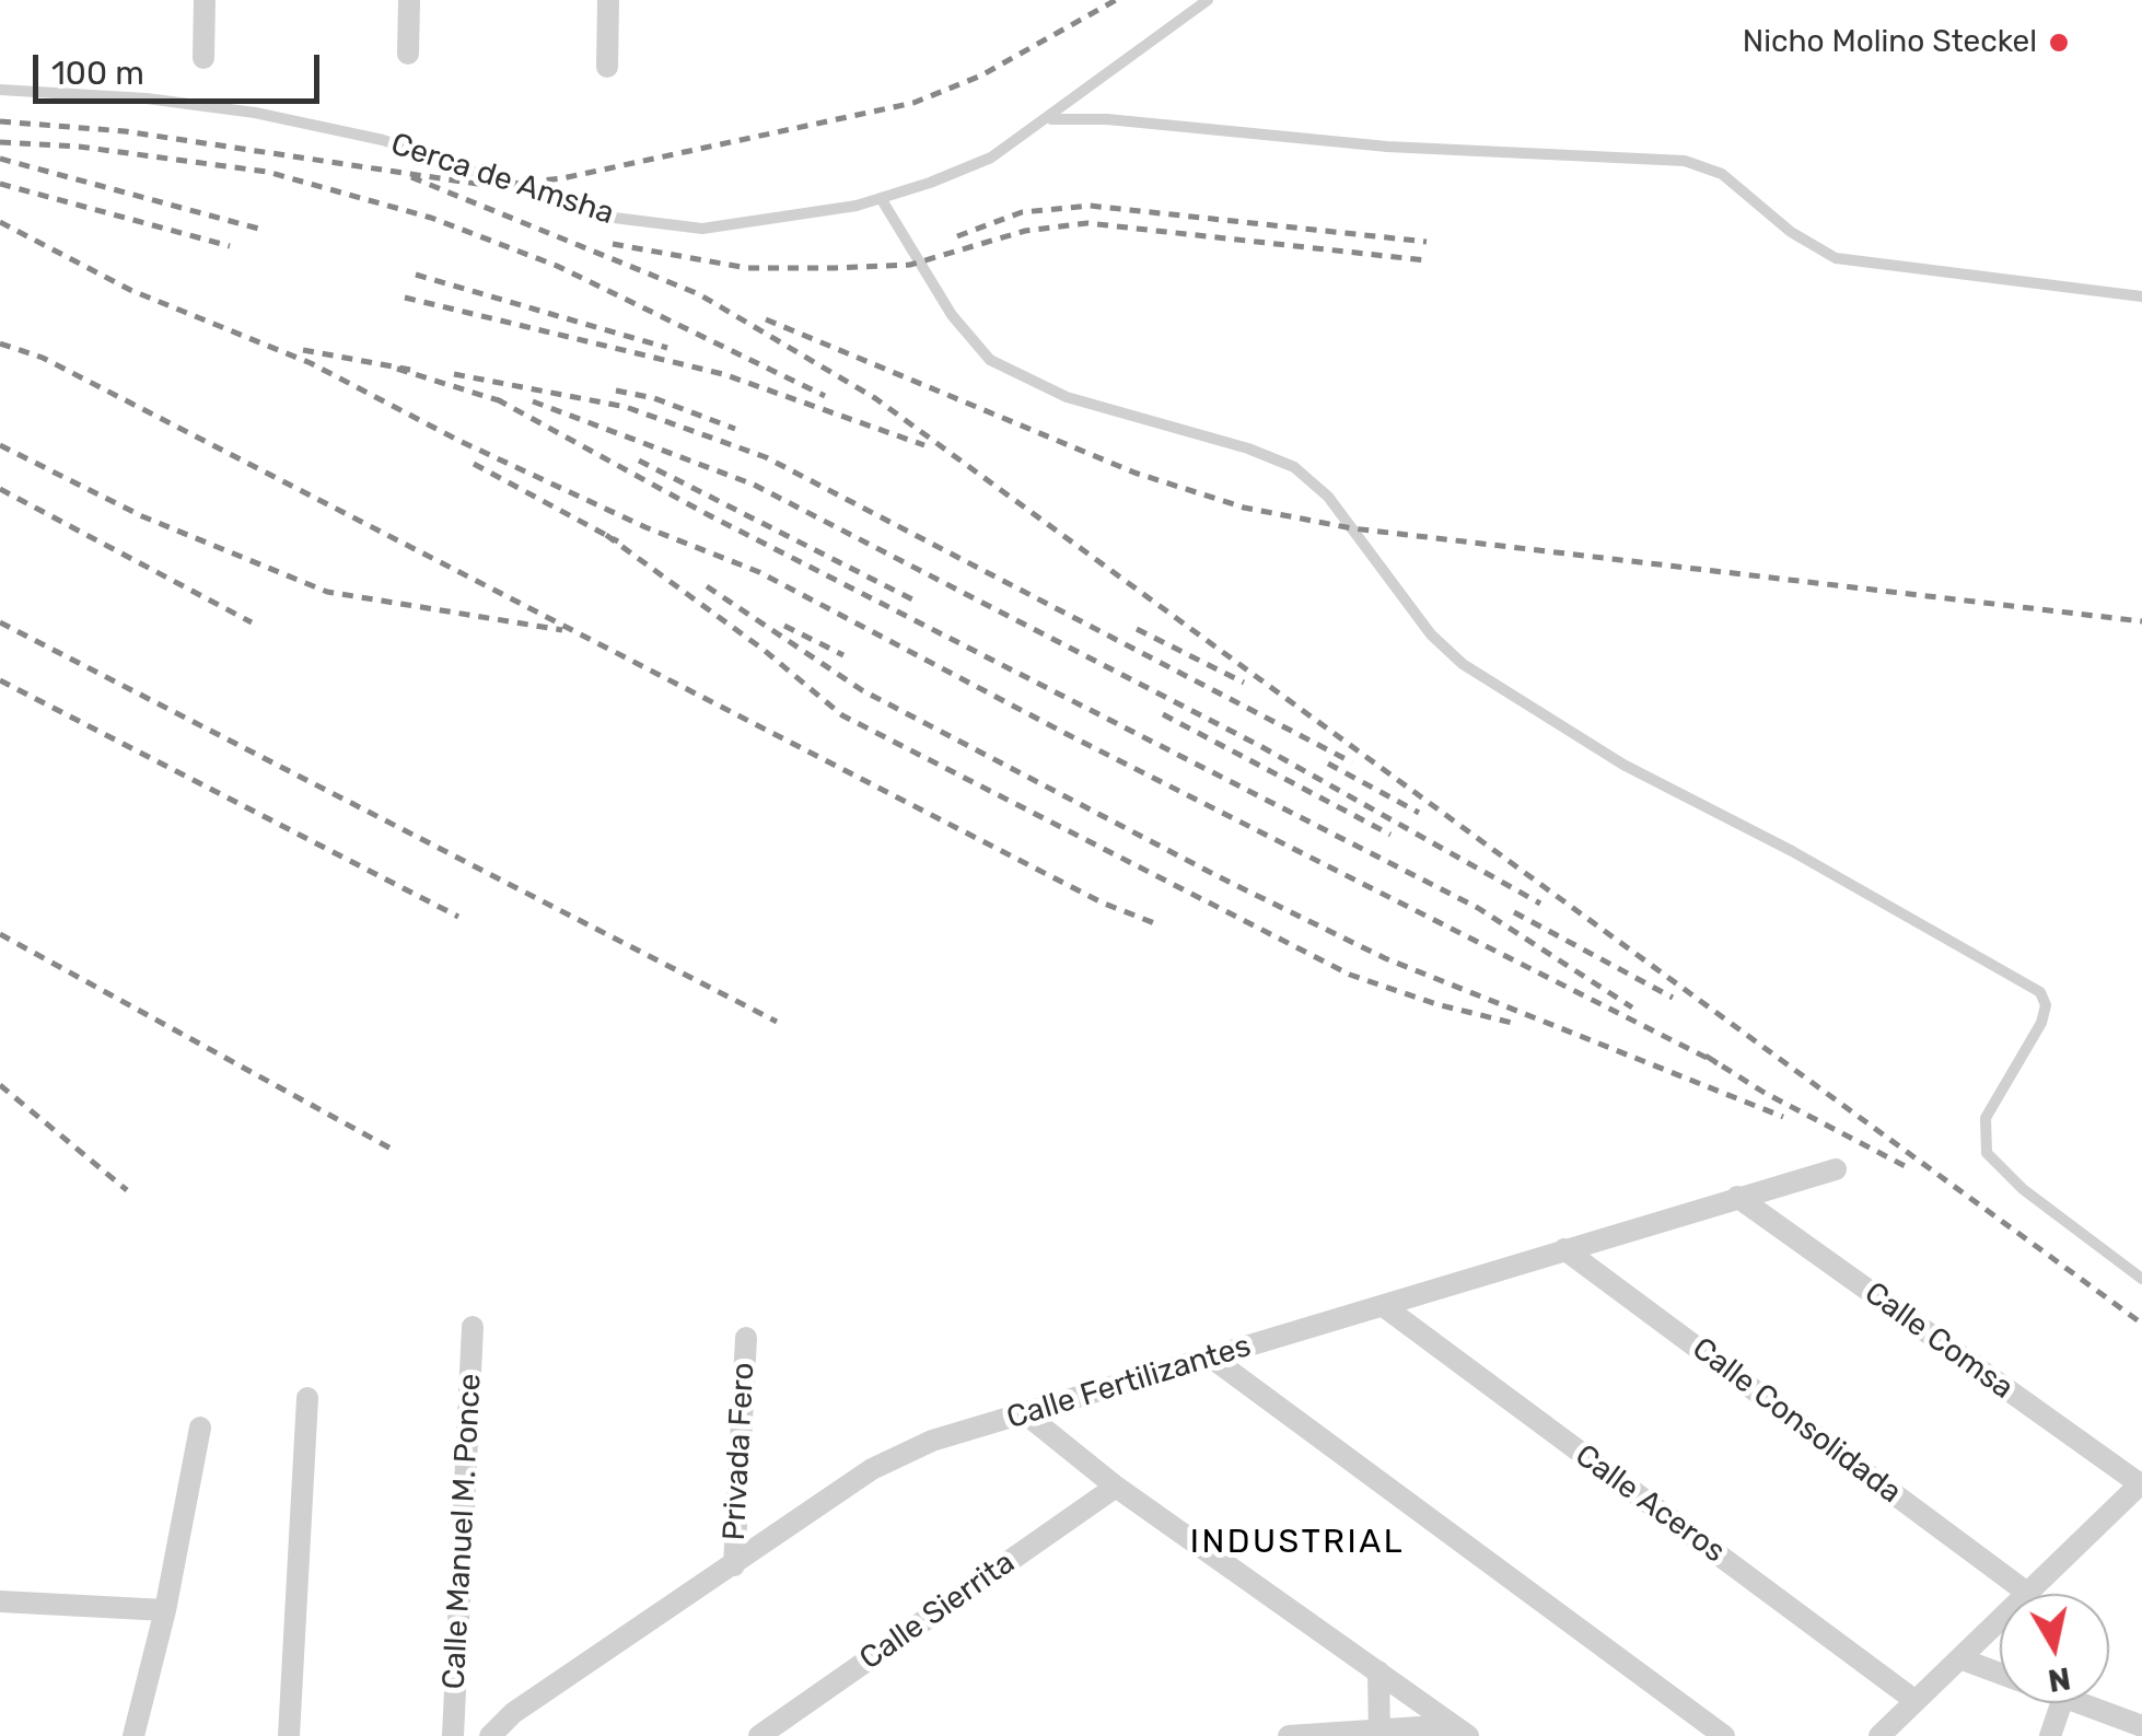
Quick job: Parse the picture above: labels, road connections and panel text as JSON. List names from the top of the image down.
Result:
{
  "streets": {
    "street": [
      "Calle Comsa",
      "Calle Fertilizantes",
      "Calle Consolidada",
      "Privada Fero",
      "Calle Aceros",
      "Calle Manuel M. Ponce",
      "Calle Sierrita"
    ],
    "lane": ["Cerca de Amsha"]
  },
  "crossings": [
    ["Calle Comsa", "Calle Fertilizantes"],
    ["Calle Fertilizantes", "Calle Consolidada"],
    ["Calle Fertilizantes", "Privada Fero"],
    ["Calle Fertilizantes", "Calle Aceros"]
  ],
  "districts": ["INDUSTRIAL"],
  "places": ["Nicho Molino Steckel"],
  "scale_bar": "100 m",
  "north": "bottom"
}
